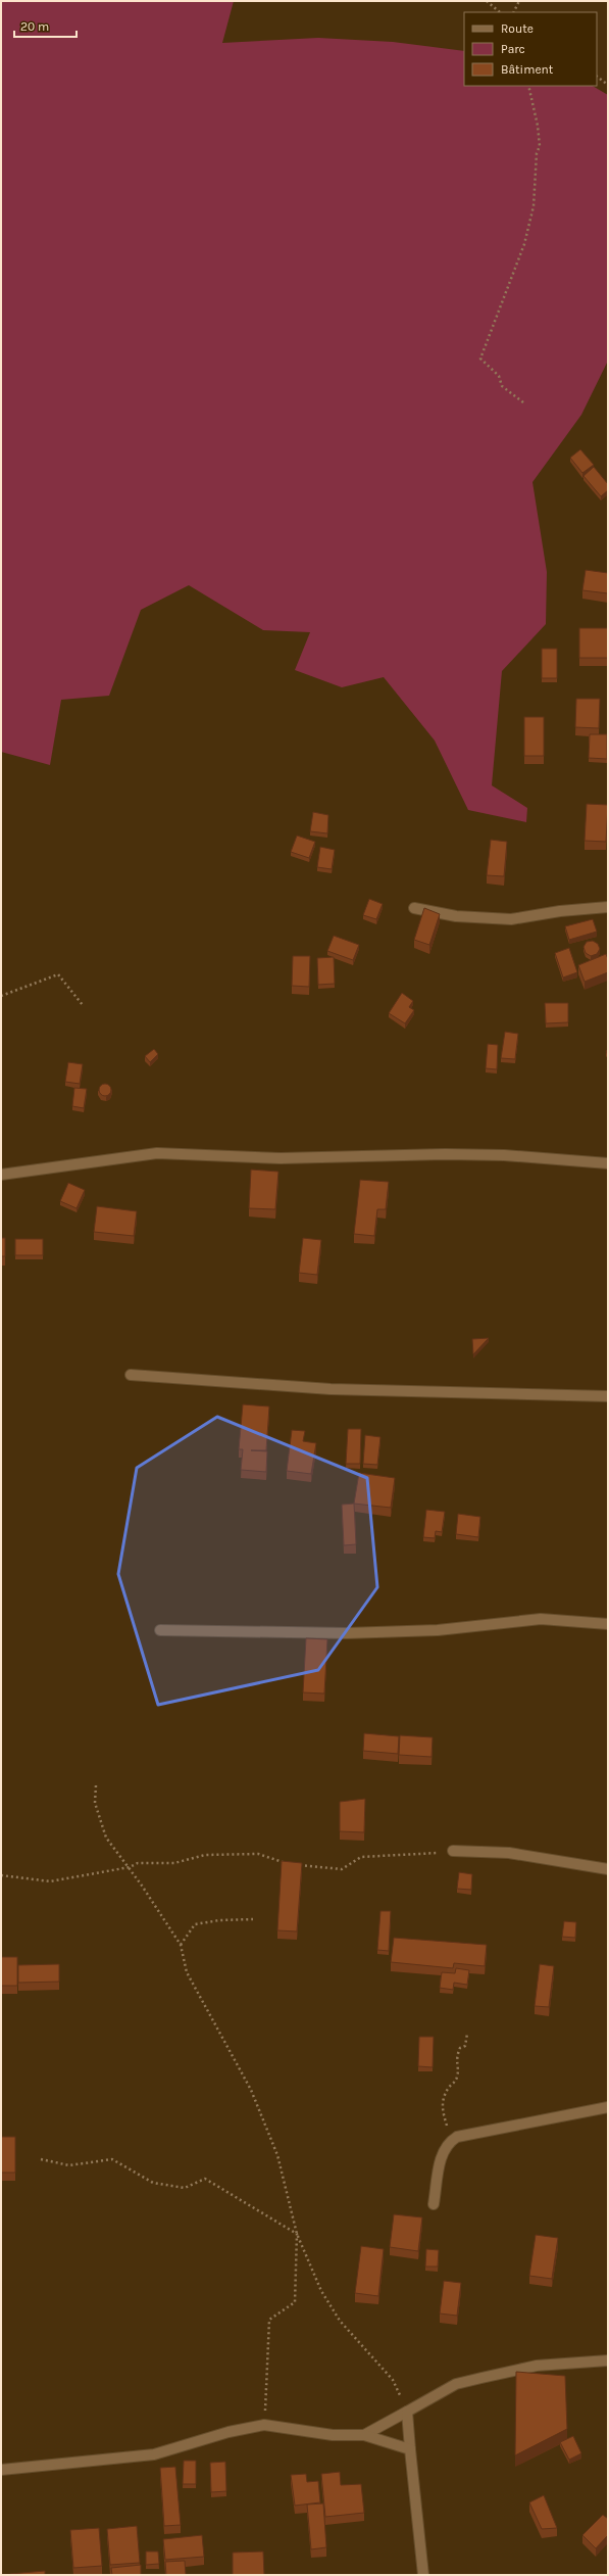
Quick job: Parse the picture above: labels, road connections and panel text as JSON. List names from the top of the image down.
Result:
{
  "legend": ["Route", "Parc", "Bâtiment"],
  "scale_bar": "20 m"
}
